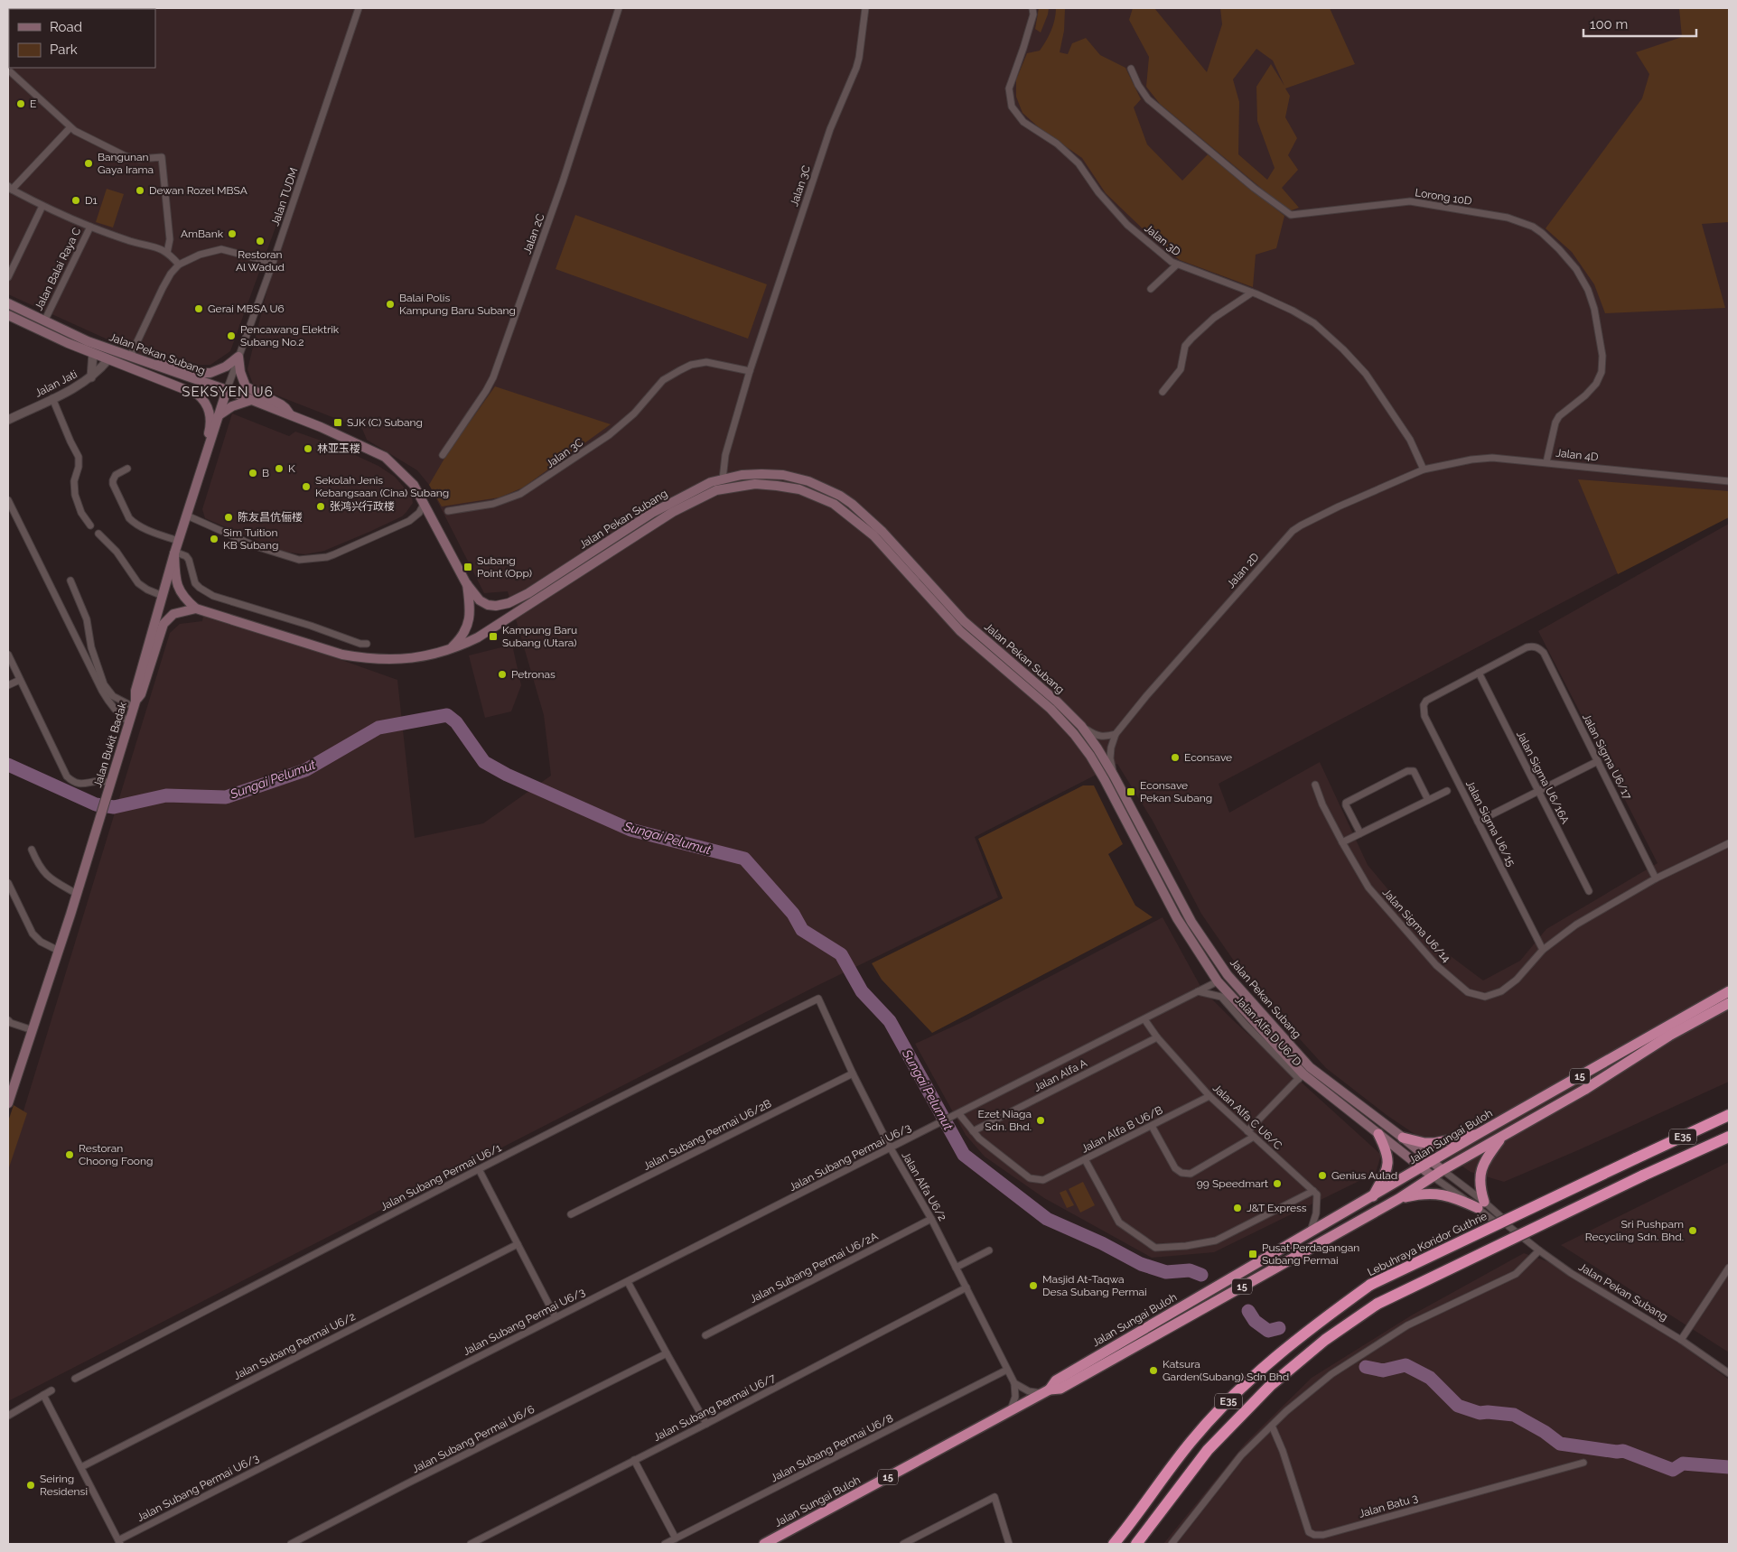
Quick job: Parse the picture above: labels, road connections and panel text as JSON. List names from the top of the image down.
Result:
{
  "streets": {
    "highway": [
      "15",
      "Jalan Sungai Buloh",
      "E35",
      "Lebuhraya Koridor Guthrie"
    ],
    "main road": ["Jalan Pekan Subang", "Jalan Bukit Badak"],
    "street": [
      "Jalan 3C",
      "Jalan TUDM",
      "Lorong 10D",
      "Jalan 2C",
      "Jalan 3D",
      "Jalan Balai Raya C",
      "Jalan Jati",
      "Jalan 4D",
      "Jalan 2D",
      "Jalan Sigma U6/17",
      "Jalan Sigma U6/16A",
      "Jalan Sigma U6/15",
      "Jalan Sigma U6/14",
      "Jalan Alfa D U6/D",
      "Jalan Alfa A",
      "Jalan Alfa C U6/C",
      "Jalan Alfa B U6/B",
      "Jalan Subang Permai U6/2B",
      "Jalan Subang Permai U6/3",
      "Jalan Subang Permai U6/1",
      "Jalan Alfa U6/2",
      "Jalan Subang Permai U6/2A",
      "Jalan Subang Permai U6/2",
      "Jalan Subang Permai U6/7",
      "Jalan Subang Permai U6/6",
      "Jalan Subang Permai U6/8",
      "Jalan Batu 3"
    ]
  },
  "crossings": [
    ["Jalan 3C", "Jalan Pekan Subang"],
    ["Jalan TUDM", "Jalan Pekan Subang"],
    ["Jalan TUDM", "Jalan Bukit Badak"],
    ["Lorong 10D", "Jalan 4D"],
    ["Jalan 3D", "Jalan 4D"],
    ["Jalan 3D", "Jalan 2D"],
    ["Jalan Balai Raya C", "Jalan Pekan Subang"],
    ["Jalan Pekan Subang", "Jalan Jati"],
    ["Jalan Pekan Subang", "Jalan 2D"],
    ["Jalan Pekan Subang", "Jalan Bukit Badak"],
    ["Jalan Pekan Subang", "Jalan Alfa D U6/D"],
    ["Jalan Pekan Subang", "Jalan Sungai Buloh"],
    ["Jalan 4D", "Jalan 2D"],
    ["Jalan Sigma U6/17", "Jalan Sigma U6/16A"],
    ["Jalan Sigma U6/17", "Jalan Sigma U6/15"],
    ["Jalan Sigma U6/17", "Jalan Sigma U6/14"],
    ["Jalan Sigma U6/16A", "Jalan Sigma U6/15"],
    ["Jalan Sigma U6/15", "Jalan Sigma U6/14"],
    ["Jalan Alfa A", "Jalan Alfa C U6/C"],
    ["Jalan Alfa A", "Jalan Alfa B U6/B"],
    ["Jalan Alfa C U6/C", "Jalan Alfa B U6/B"],
    ["Jalan Subang Permai U6/2B", "Jalan Alfa U6/2"],
    ["Jalan Subang Permai U6/3", "Jalan Alfa U6/2"],
    ["Jalan Subang Permai U6/1", "Jalan Alfa U6/2"],
    ["Jalan Alfa U6/2", "Jalan Subang Permai U6/2A"],
    ["Jalan Alfa U6/2", "Jalan Subang Permai U6/7"],
    ["Jalan Alfa U6/2", "Jalan Subang Permai U6/8"]
  ],
  "districts": ["SEKSYEN U6"],
  "water": ["Sungai Pelumut"],
  "places": {
    "other": [
      "E",
      "Bangunan Gaya Irama",
      "Dewan Rozel MBSA",
      "D1",
      "AmBank",
      "Restoran Al Wadud",
      "Balai Polis Kampung Baru Subang",
      "Gerai MBSA U6",
      "Pencawang Elektrik Subang No.2",
      "林亚玉楼",
      "K",
      "B",
      "Sekolah Jenis Kebangsaan (Cina) Subang",
      "张鸿兴行政楼",
      "陈友昌伉俪楼",
      "Sim Tuition KB Subang",
      "Petronas",
      "Econsave",
      "Ezet Niaga Sdn. Bhd.",
      "Restoran Choong Foong",
      "Genius Aulad",
      "99 Speedmart",
      "J&T Express",
      "Sri Pushpam Recycling Sdn. Bhd.",
      "Masjid At-Taqwa Desa Subang Permai",
      "Katsura Garden(Subang) Sdn Bhd",
      "Seiring Residensi"
    ],
    "transit": [
      "SJK (C) Subang",
      "Subang Point (Opp)",
      "Kampung Baru Subang (Utara)",
      "Econsave Pekan Subang",
      "Pusat Perdagangan Subang Permai"
    ]
  },
  "legend": ["Road", "Park"],
  "scale_bar": "100 m"
}
